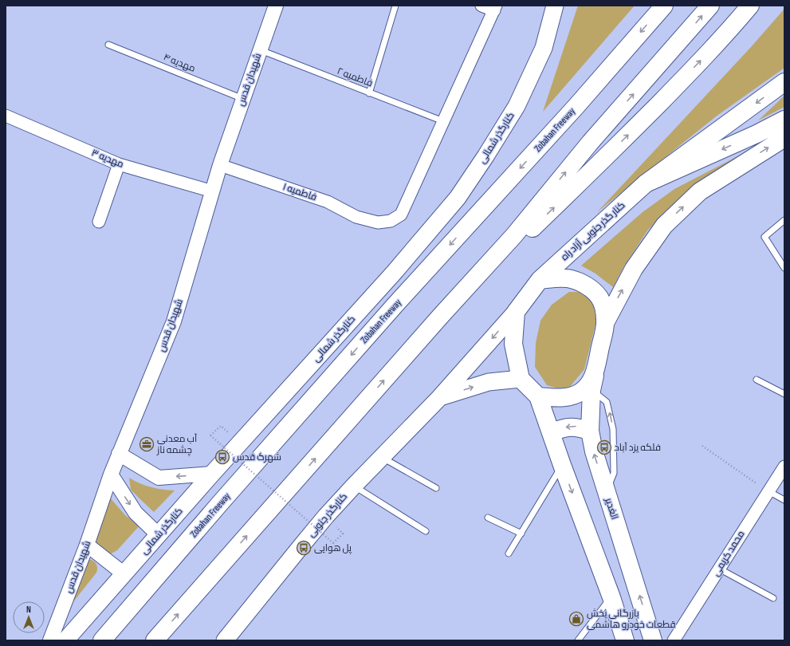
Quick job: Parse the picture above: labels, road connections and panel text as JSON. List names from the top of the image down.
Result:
{
  "streets": {
    "main road": [
      "Zobahan Freeway",
      "کنارگذر شمالی",
      "کنار گذر جنوبی آزاد راه",
      "الغدیر",
      "کنارگذر جنوبی"
    ],
    "street": [
      "شهیدان قدس",
      "مهدیه ۳",
      "فاطمیه ۱",
      "محمد کریمی"
    ],
    "lane": ["مهدیه ۴", "فاطمیه ۲"]
  },
  "crossings": [
    ["مهدیه ۴", "شهیدان قدس"],
    ["فاطمیه ۲", "شهیدان قدس"],
    ["فاطمیه ۲", "فاطمیه ۱"],
    ["شهیدان قدس", "مهدیه ۳"],
    ["شهیدان قدس", "فاطمیه ۱"],
    ["کنار گذر جنوبی آزاد راه", "الغدیر"],
    ["کنار گذر جنوبی آزاد راه", "کنارگذر جنوبی"],
    ["الغدیر", "کنارگذر جنوبی"]
  ],
  "places": {
    "office": ["آب معدنی چشمه ناز"],
    "bus stop": ["فلکه یزد آباد", "شهرک قدس", "پل هوایی"],
    "shop": ["بازرگانی پخش قطعات خودرو هاشمی"]
  },
  "north": "top"
}
